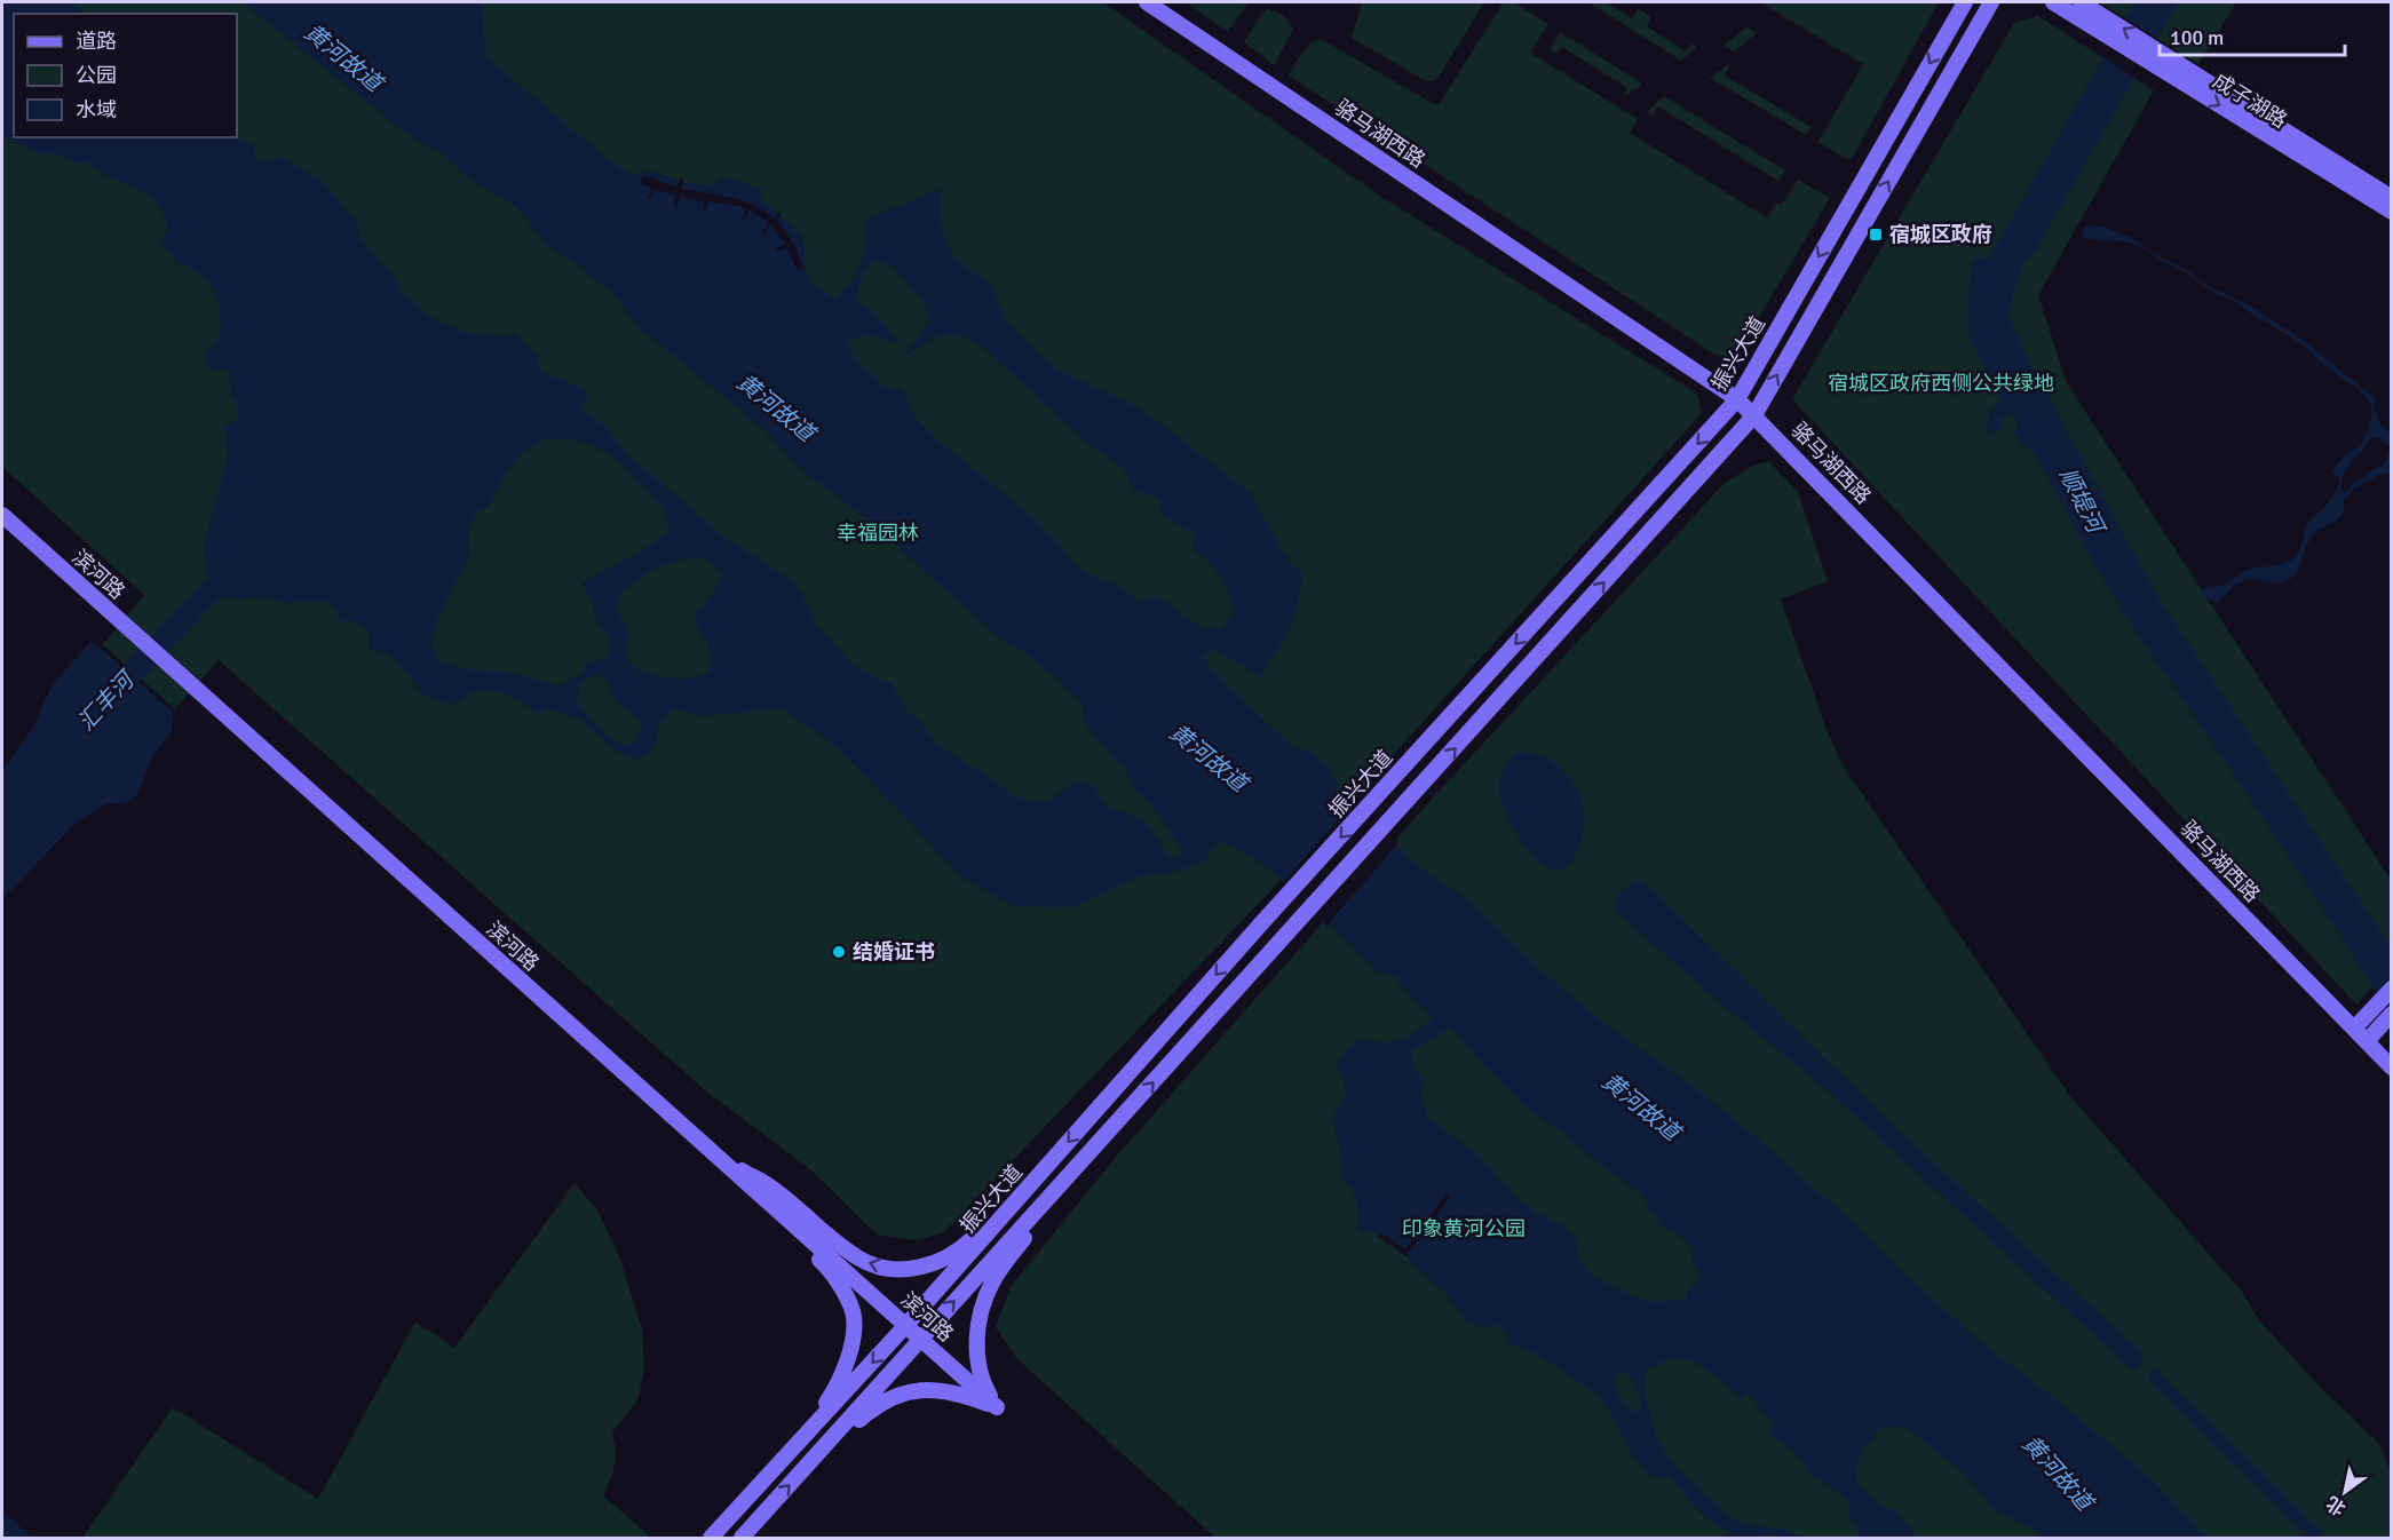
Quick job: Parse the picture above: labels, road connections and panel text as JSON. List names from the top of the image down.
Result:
{
  "streets": {
    "main road": [
      "成子湖路",
      "骆马湖西路",
      "振兴大道",
      "滨河路"
    ]
  },
  "crossings": [
    ["骆马湖西路", "振兴大道"],
    ["振兴大道", "滨河路"]
  ],
  "water": ["黄河故道", "顺堤河", "汇丰河"],
  "parks": ["宿城区政府西侧公共绿地", "幸福园林", "印象黄河公园"],
  "places": {
    "transit": ["宿城区政府"],
    "other": ["结婚证书"]
  },
  "legend": ["道路", "公园", "水域"],
  "scale_bar": "100 m",
  "north": "bottom left"
}
